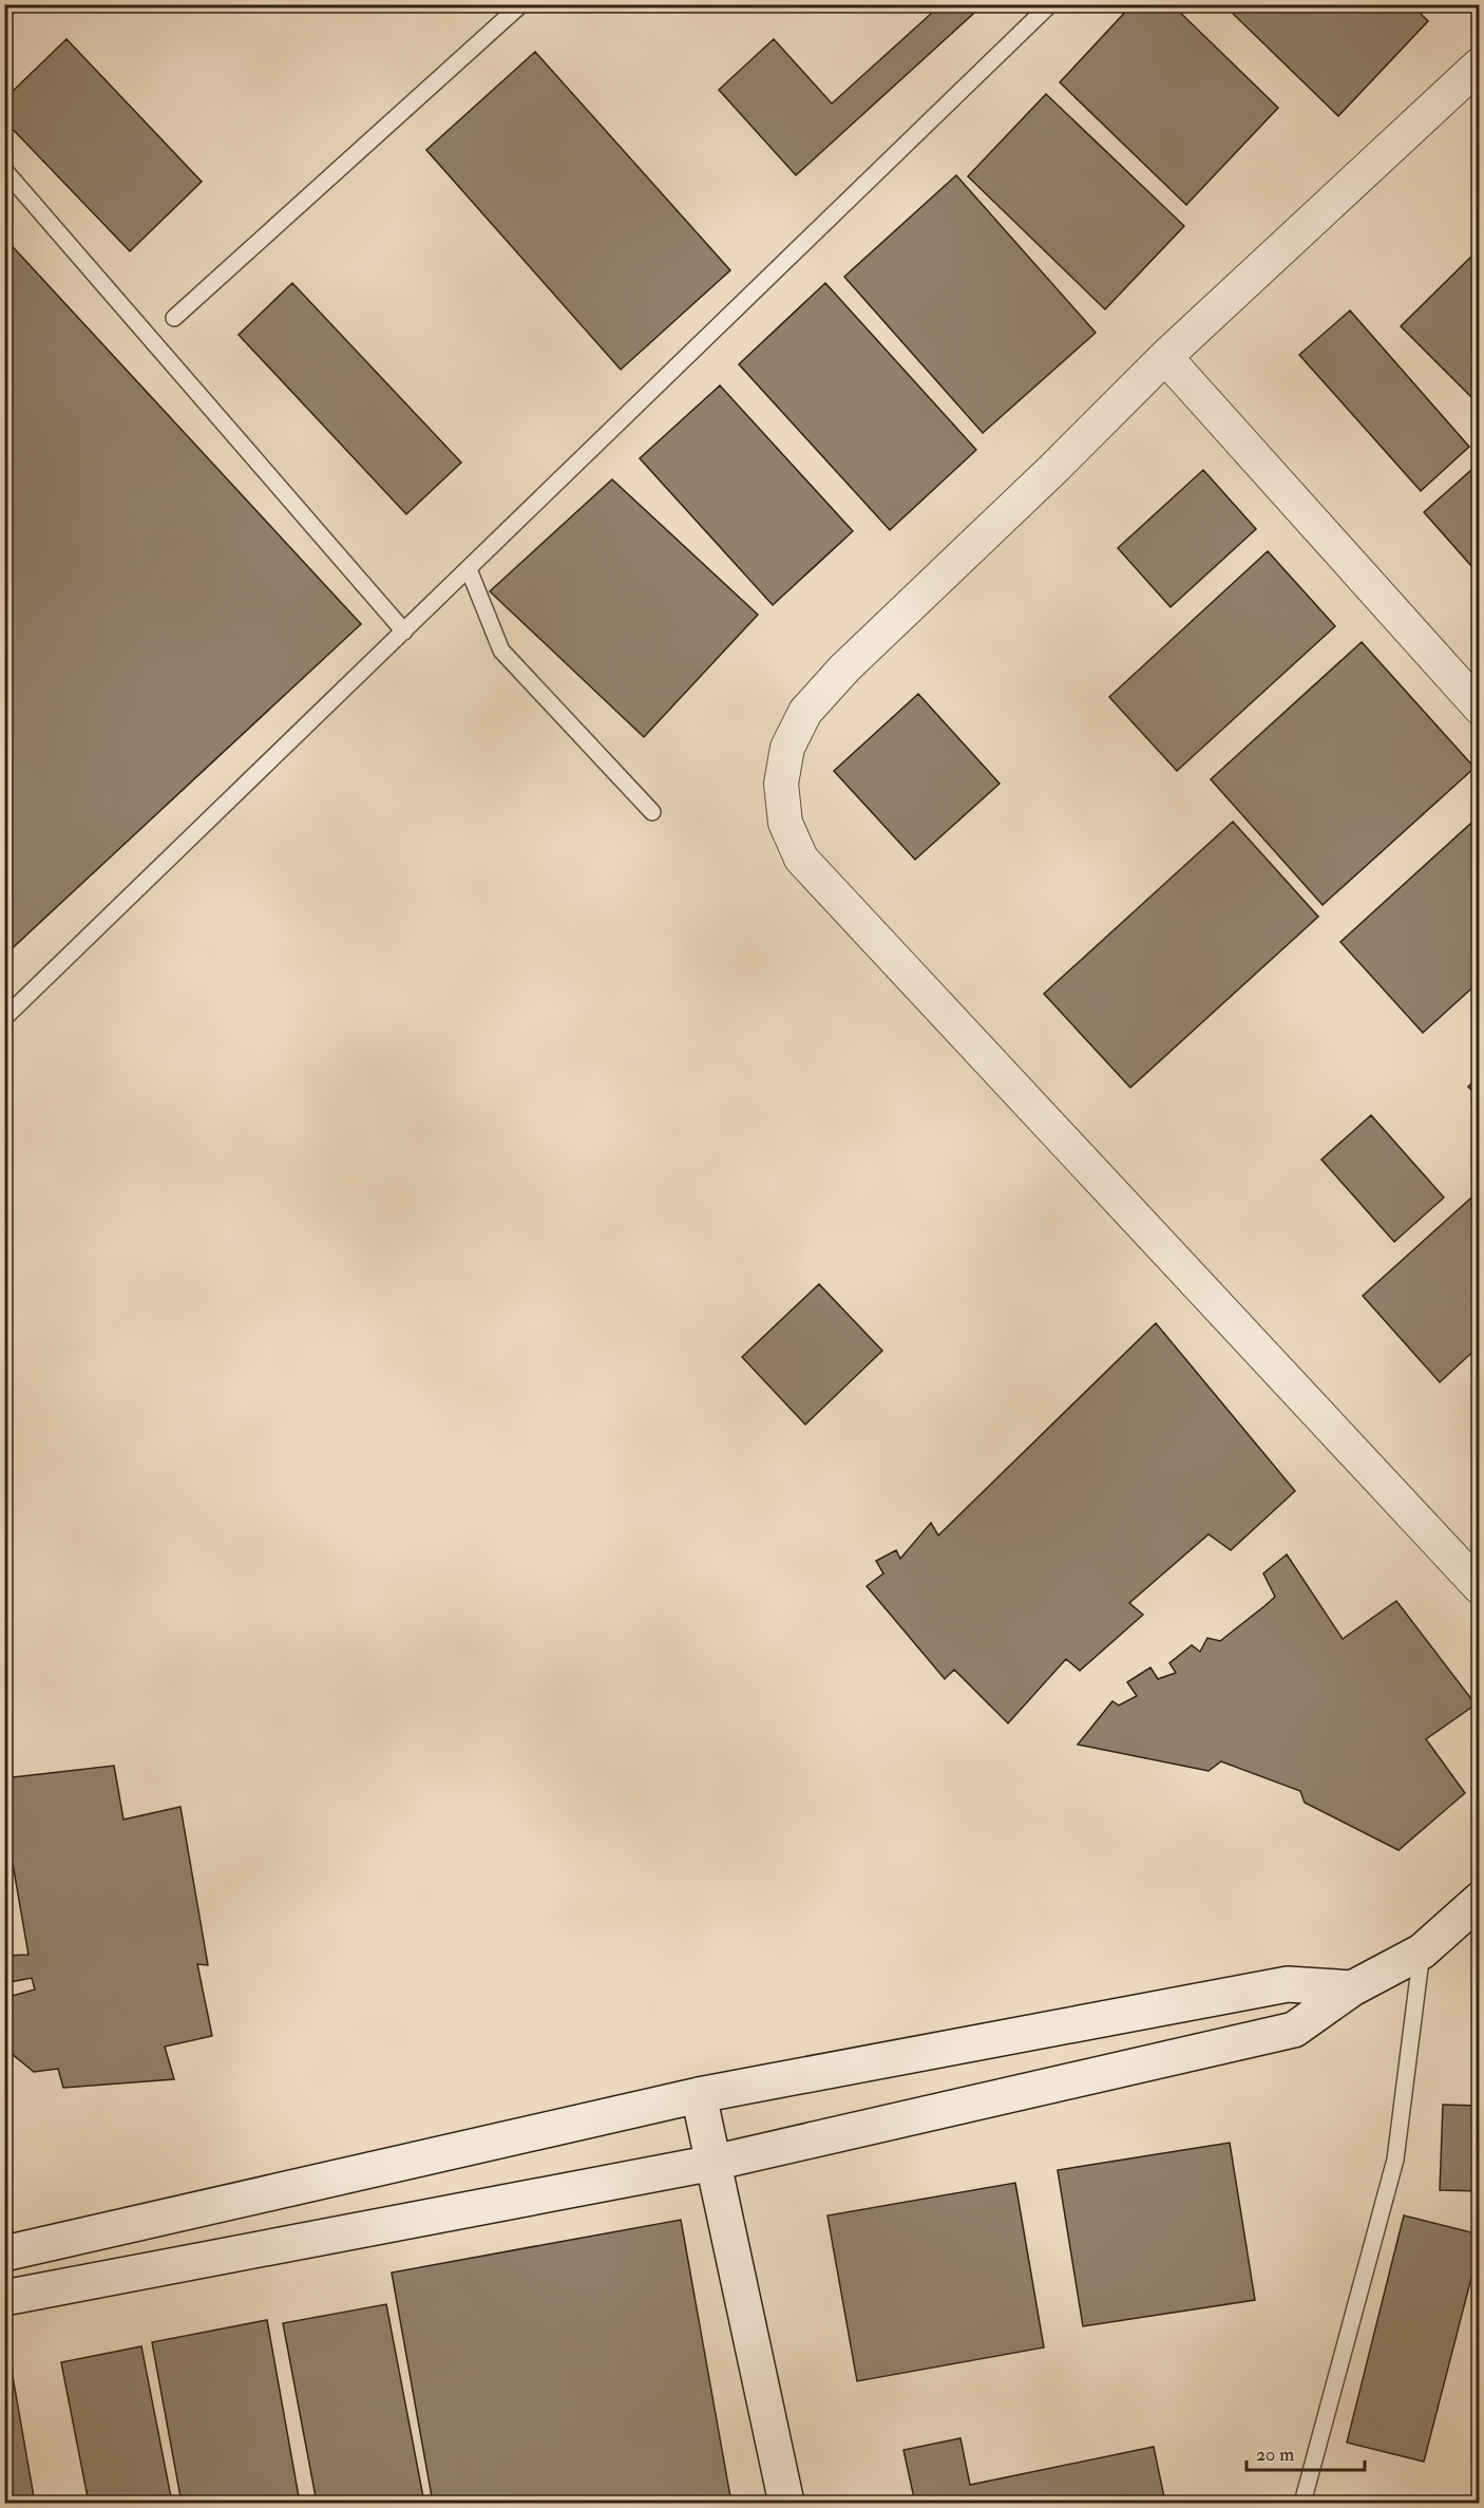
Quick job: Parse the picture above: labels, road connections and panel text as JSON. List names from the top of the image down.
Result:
{
  "scale_bar": "20 m"
}
